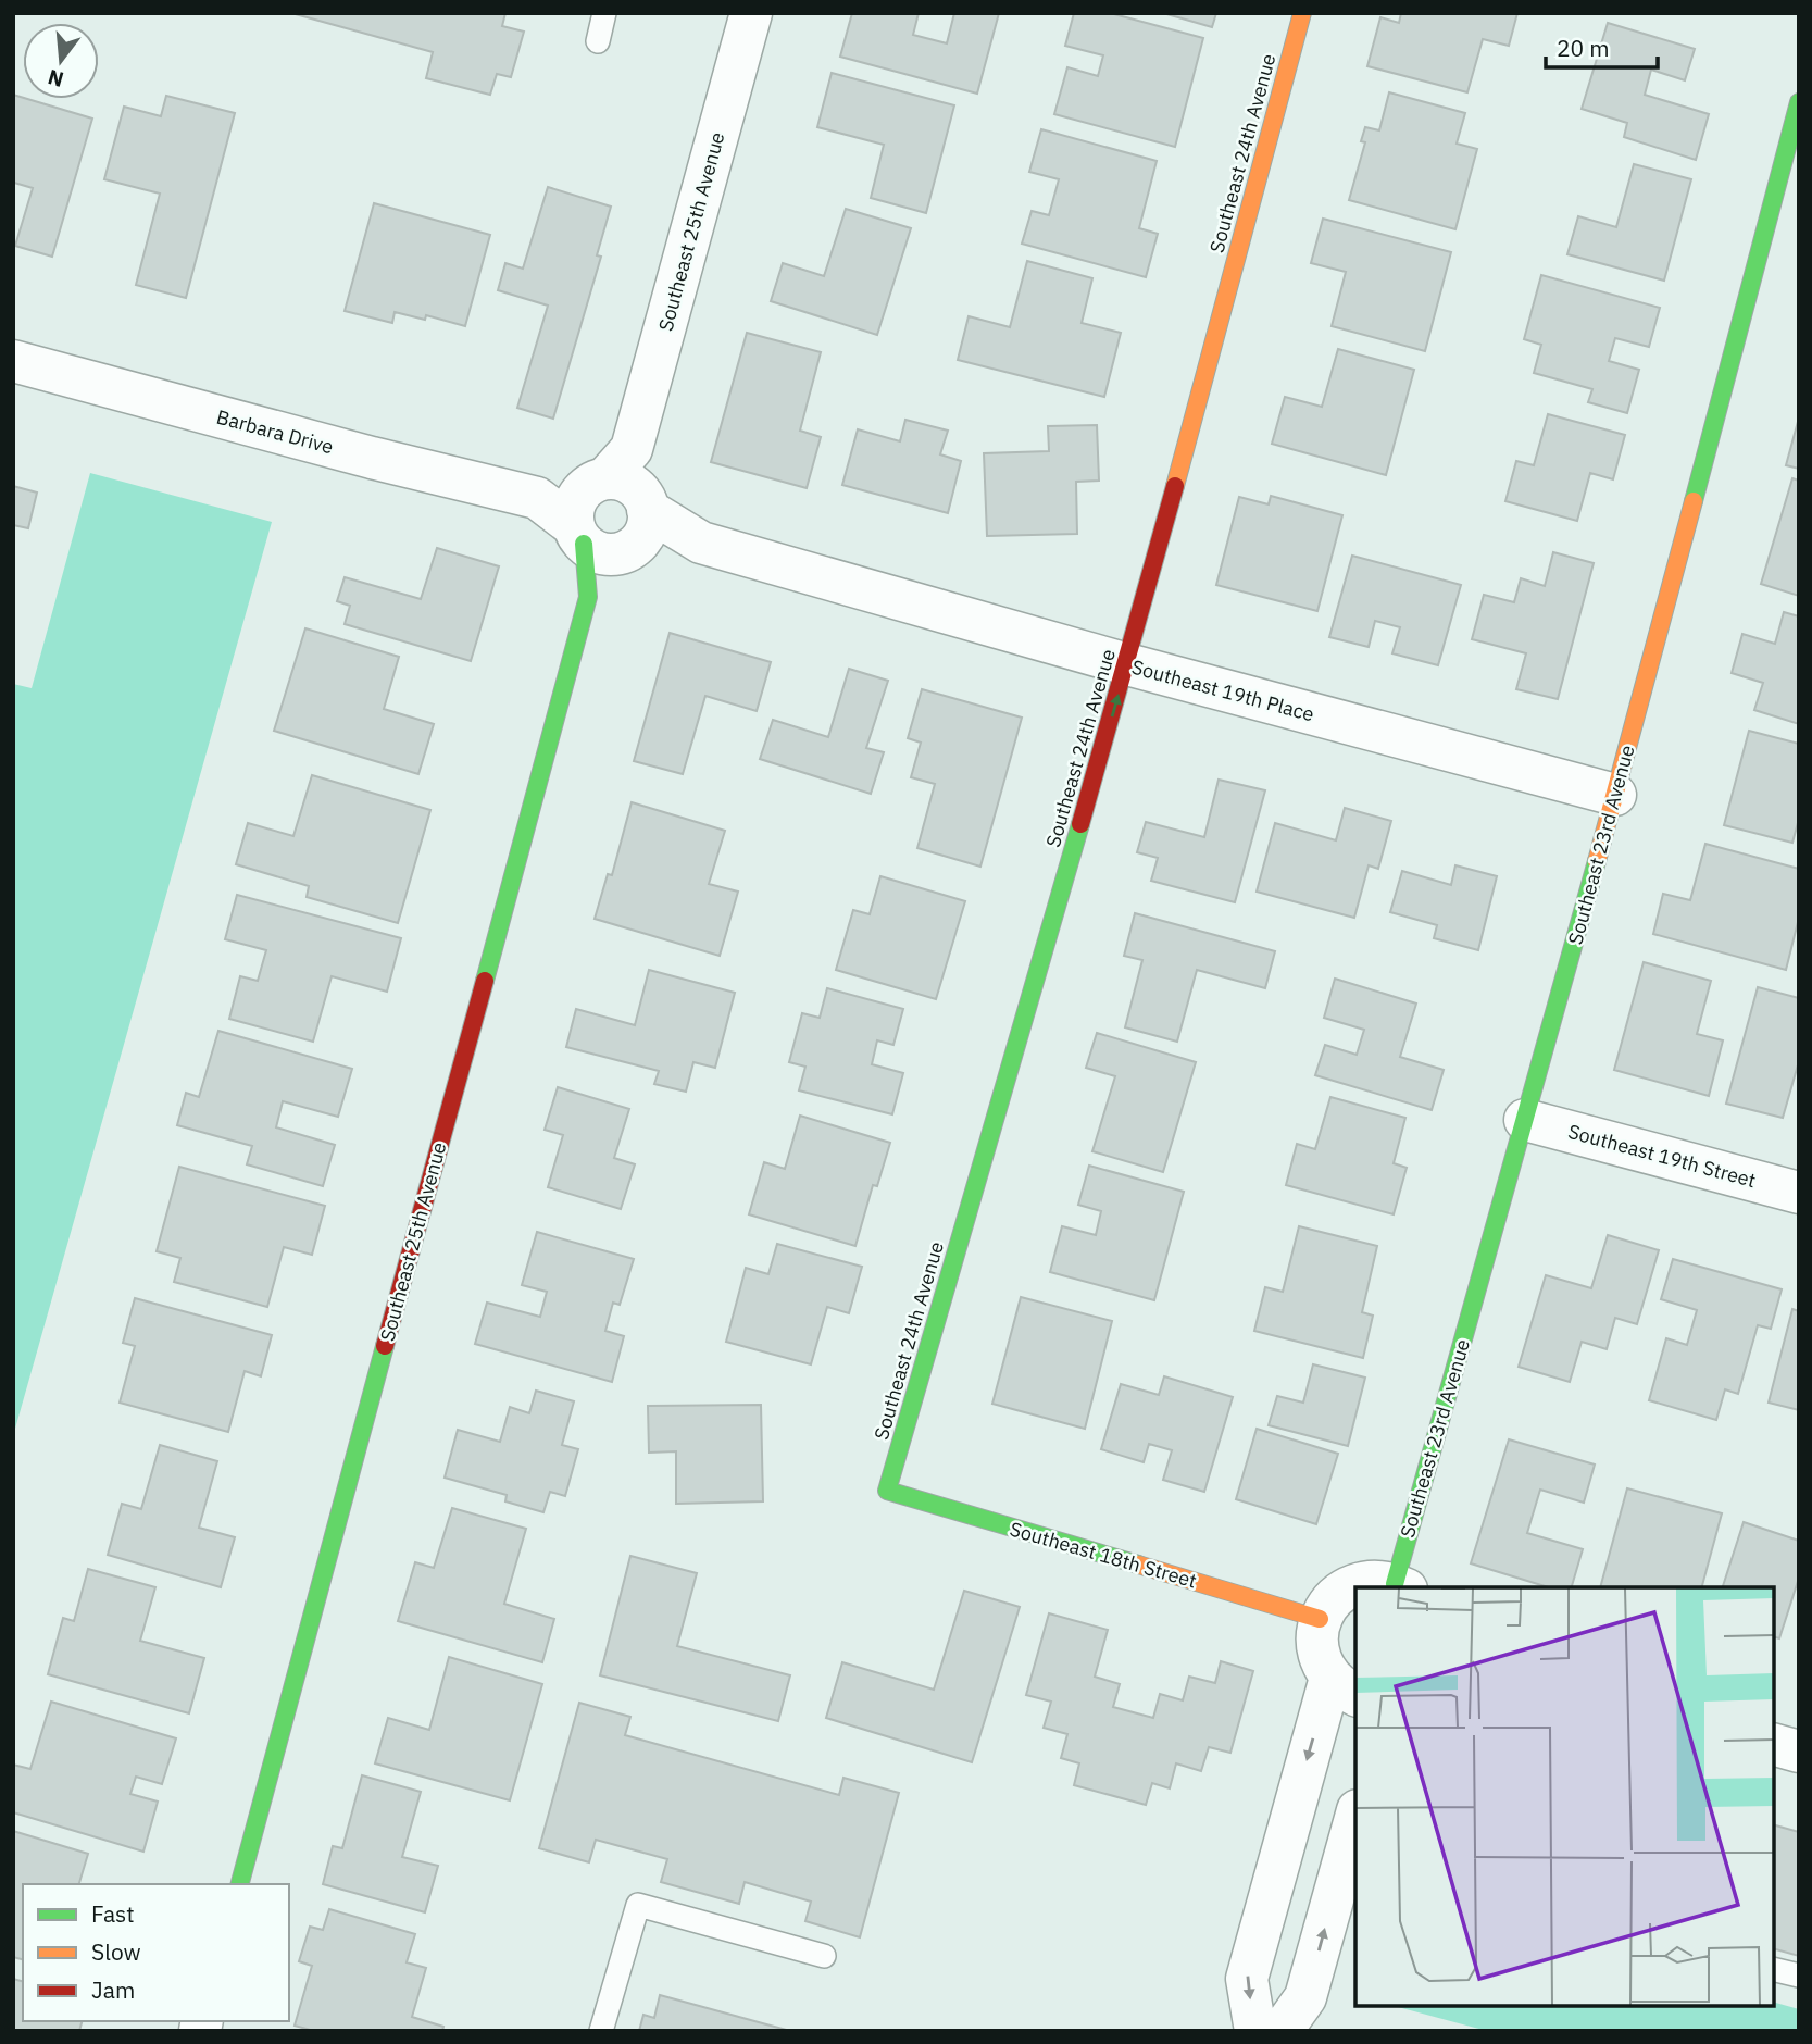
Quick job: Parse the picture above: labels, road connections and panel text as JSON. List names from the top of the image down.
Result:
{
  "streets": {
    "street": [
      "Southeast 24th Avenue",
      "Southeast 25th Avenue",
      "Barbara Drive",
      "Southeast 19th Place",
      "Southeast 23rd Avenue",
      "Southeast 19th Street",
      "Southeast 18th Street"
    ]
  },
  "crossings": [
    ["Southeast 24th Avenue", "Southeast 19th Place"],
    ["Southeast 24th Avenue", "Southeast 18th Street"],
    ["Southeast 25th Avenue", "Barbara Drive"],
    ["Barbara Drive", "Southeast 19th Place"],
    ["Southeast 19th Place", "Southeast 23rd Avenue"],
    ["Southeast 23rd Avenue", "Southeast 19th Street"]
  ],
  "one_way": ["Southeast 24th Avenue"],
  "legend": ["Fast", "Slow", "Jam"],
  "scale_bar": "20 m",
  "north": "bottom"
}
